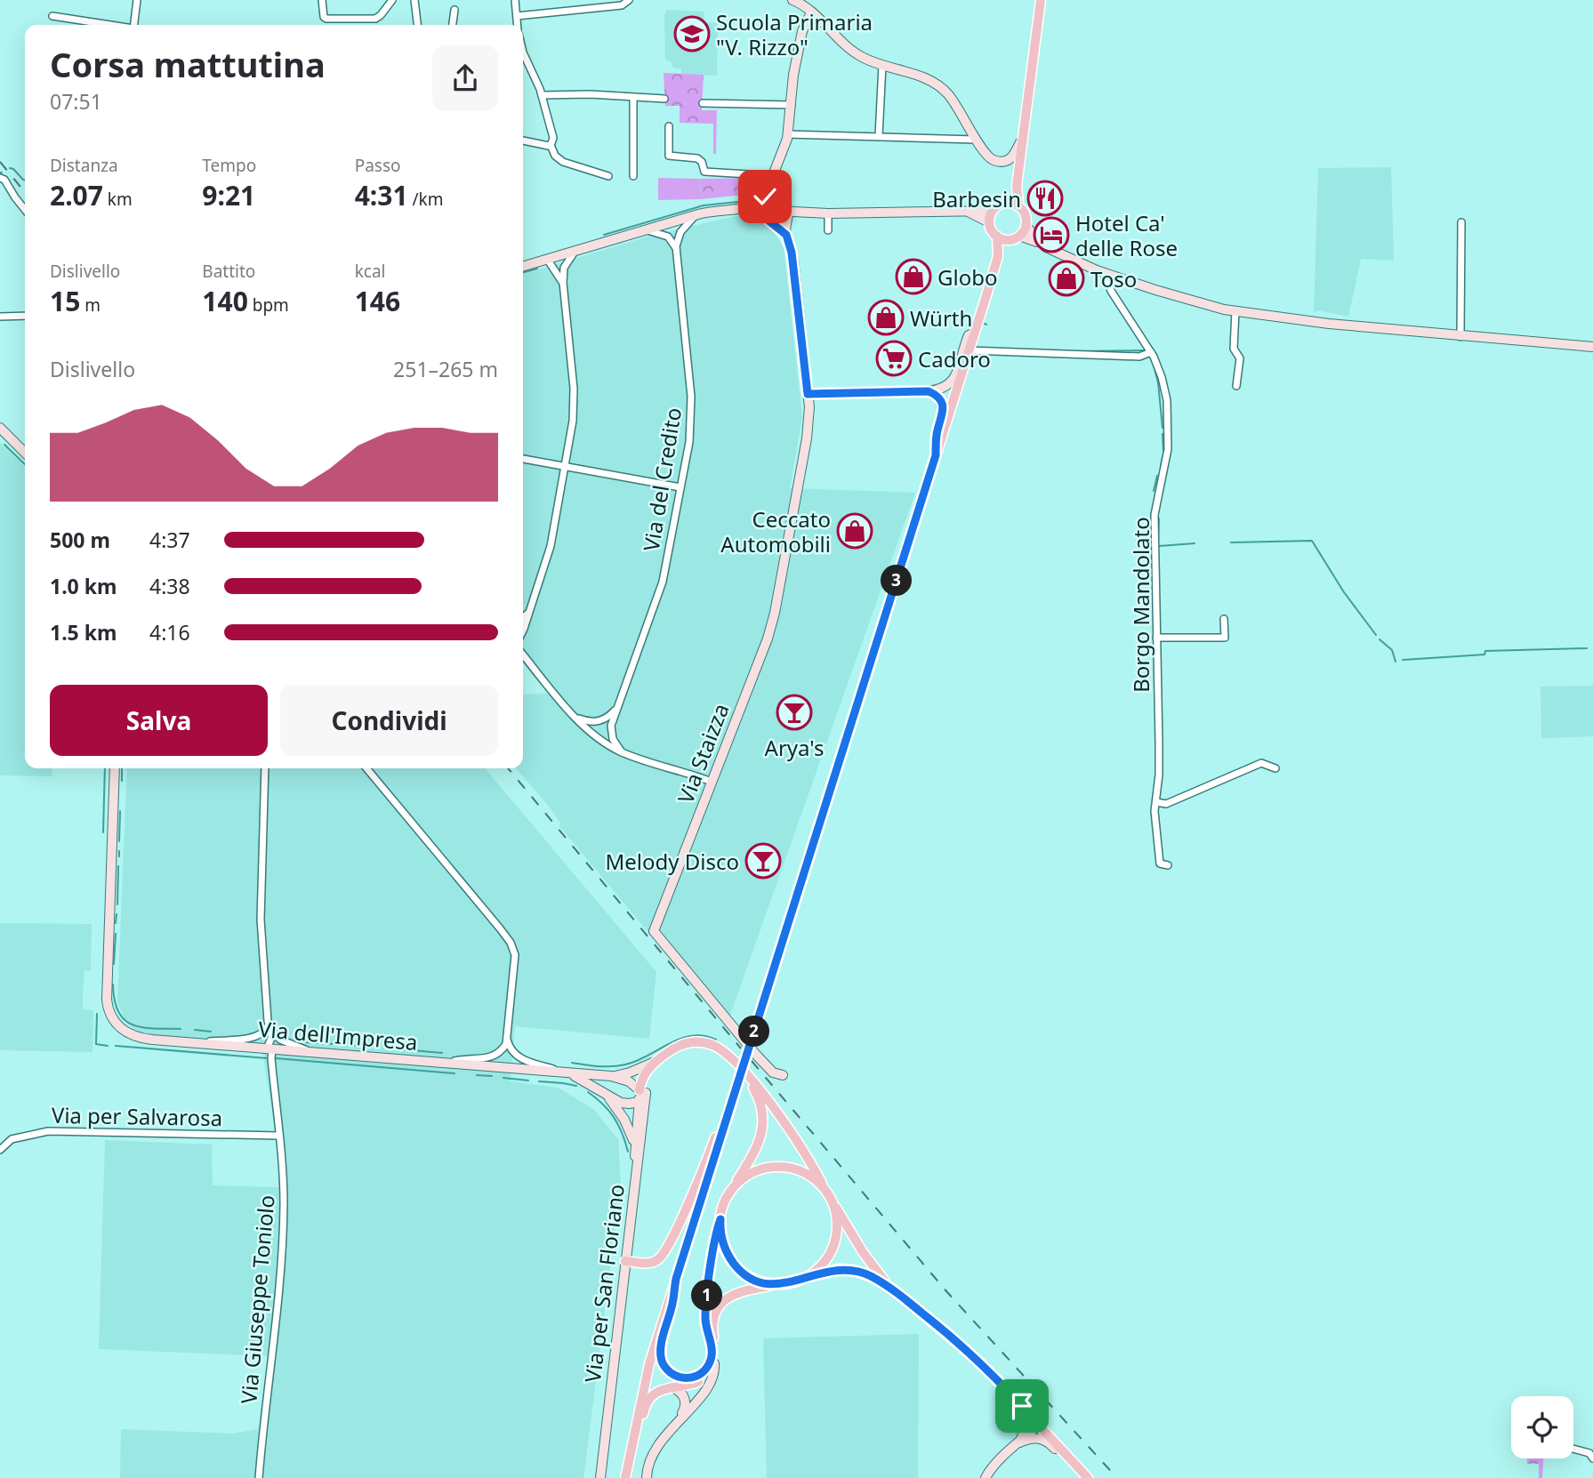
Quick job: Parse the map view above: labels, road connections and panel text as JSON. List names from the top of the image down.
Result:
{
  "streets": {
    "street": [
      "Via del Credito",
      "Borgo Mandolato",
      "Via Staizza",
      "Via dell'Impresa",
      "Via per Salvarosa",
      "Via per San Floriano",
      "Via Giuseppe Toniolo"
    ]
  },
  "crossings": [
    ["Via dell'Impresa", "Via per San Floriano"],
    ["Via dell'Impresa", "Via Giuseppe Toniolo"],
    ["Via per Salvarosa", "Via Giuseppe Toniolo"]
  ],
  "places": {
    "school or university": ["Scuola Primaria \"V. Rizzo\""],
    "restaurant": ["Barbesin"],
    "hotel": ["Hotel Ca' delle Rose"],
    "shop": [
      "Globo",
      "Toso",
      "Würth",
      "Ceccato Automobili"
    ],
    "supermarket": ["Cadoro"],
    "bar": ["Arya's", "Melody Disco"]
  },
  "page": {
    "heading": ["Corsa mattutina", "07:51"],
    "stats": [
      ["Distanza", "2.07 km"],
      ["Tempo", "9:21"],
      ["Passo", "4:31 /km"],
      ["Dislivello", "15 m"],
      ["Battito", "140 bpm"],
      ["kcal", "146"]
    ],
    "chart": ["Dislivello", "251–265 m"],
    "list": [
      {
        "name": "500 m",
        "note": "4:37"
      },
      {
        "name": "1.0 km",
        "note": "4:38"
      },
      {
        "name": "1.5 km",
        "note": "4:16"
      }
    ],
    "pins": ["3", "2", "1"],
    "buttons": ["Salva", "Condividi"]
  }
}
